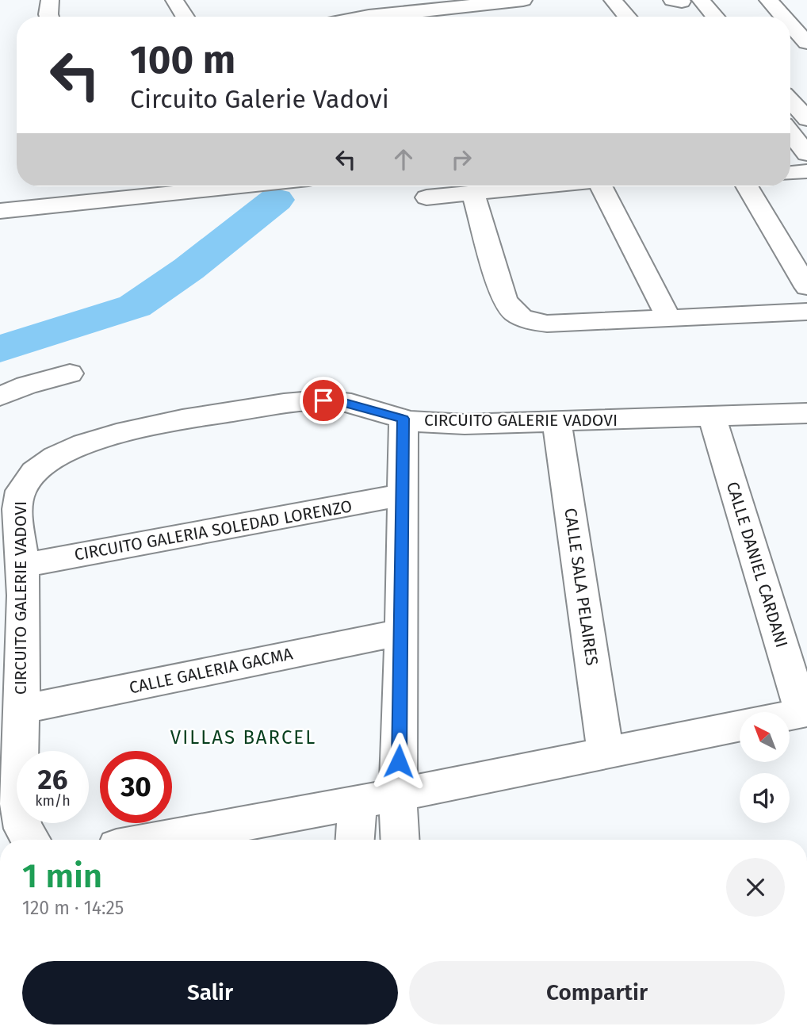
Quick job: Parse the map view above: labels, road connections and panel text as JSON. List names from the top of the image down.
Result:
{
  "streets": {
    "street": [
      "CIRCUITO GALERIE VADOVI",
      "CIRCUITO GALERIA SOLEDAD LORENZO",
      "CALLE DANIEL CARDANI",
      "CALLE SALA PELAIRES",
      "CALLE GALERIA GACMA"
    ]
  },
  "crossings": [
    ["CIRCUITO GALERIE VADOVI", "CIRCUITO GALERIA SOLEDAD LORENZO"],
    ["CIRCUITO GALERIE VADOVI", "CALLE DANIEL CARDANI"],
    ["CIRCUITO GALERIE VADOVI", "CALLE SALA PELAIRES"],
    ["CIRCUITO GALERIE VADOVI", "CALLE GALERIA GACMA"]
  ],
  "districts": ["VILLAS BARCEL"],
  "north": "top left",
  "page": {
    "turn": ["100 m", "Circuito Galerie Vadovi"],
    "speed": "26 km/h",
    "limit": "30",
    "heading": ["1 min", "120 m · 14:25"],
    "buttons": ["Salir", "Compartir"]
  }
}
